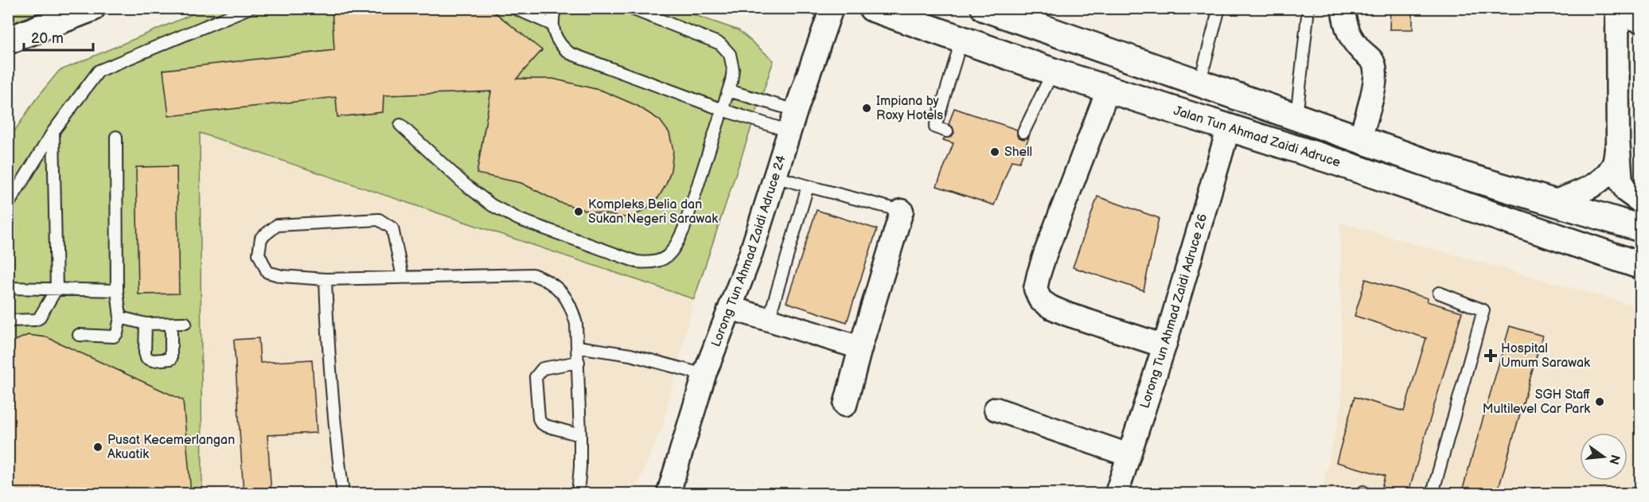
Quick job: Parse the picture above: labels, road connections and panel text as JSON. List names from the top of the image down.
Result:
{
  "streets": {
    "main road": ["Jalan Tun Ahmad Zaidi Adruce"],
    "street": ["Lorong Tun Ahmad Zaidi Adruce 24", "Lorong Tun Ahmad Zaidi Adruce 26"]
  },
  "crossings": [
    ["Jalan Tun Ahmad Zaidi Adruce", "Lorong Tun Ahmad Zaidi Adruce 26"]
  ],
  "places": {
    "other": [
      "Impiana by Roxy Hotels",
      "Shell",
      "Kompleks Belia dan Sukan Negeri Sarawak",
      "SGH Staff Multilevel Car Park",
      "Pusat Kecemerlangan Akuatik"
    ],
    "health": ["Hospital Umum Sarawak"]
  },
  "scale_bar": "20 m",
  "north": "right"
}
